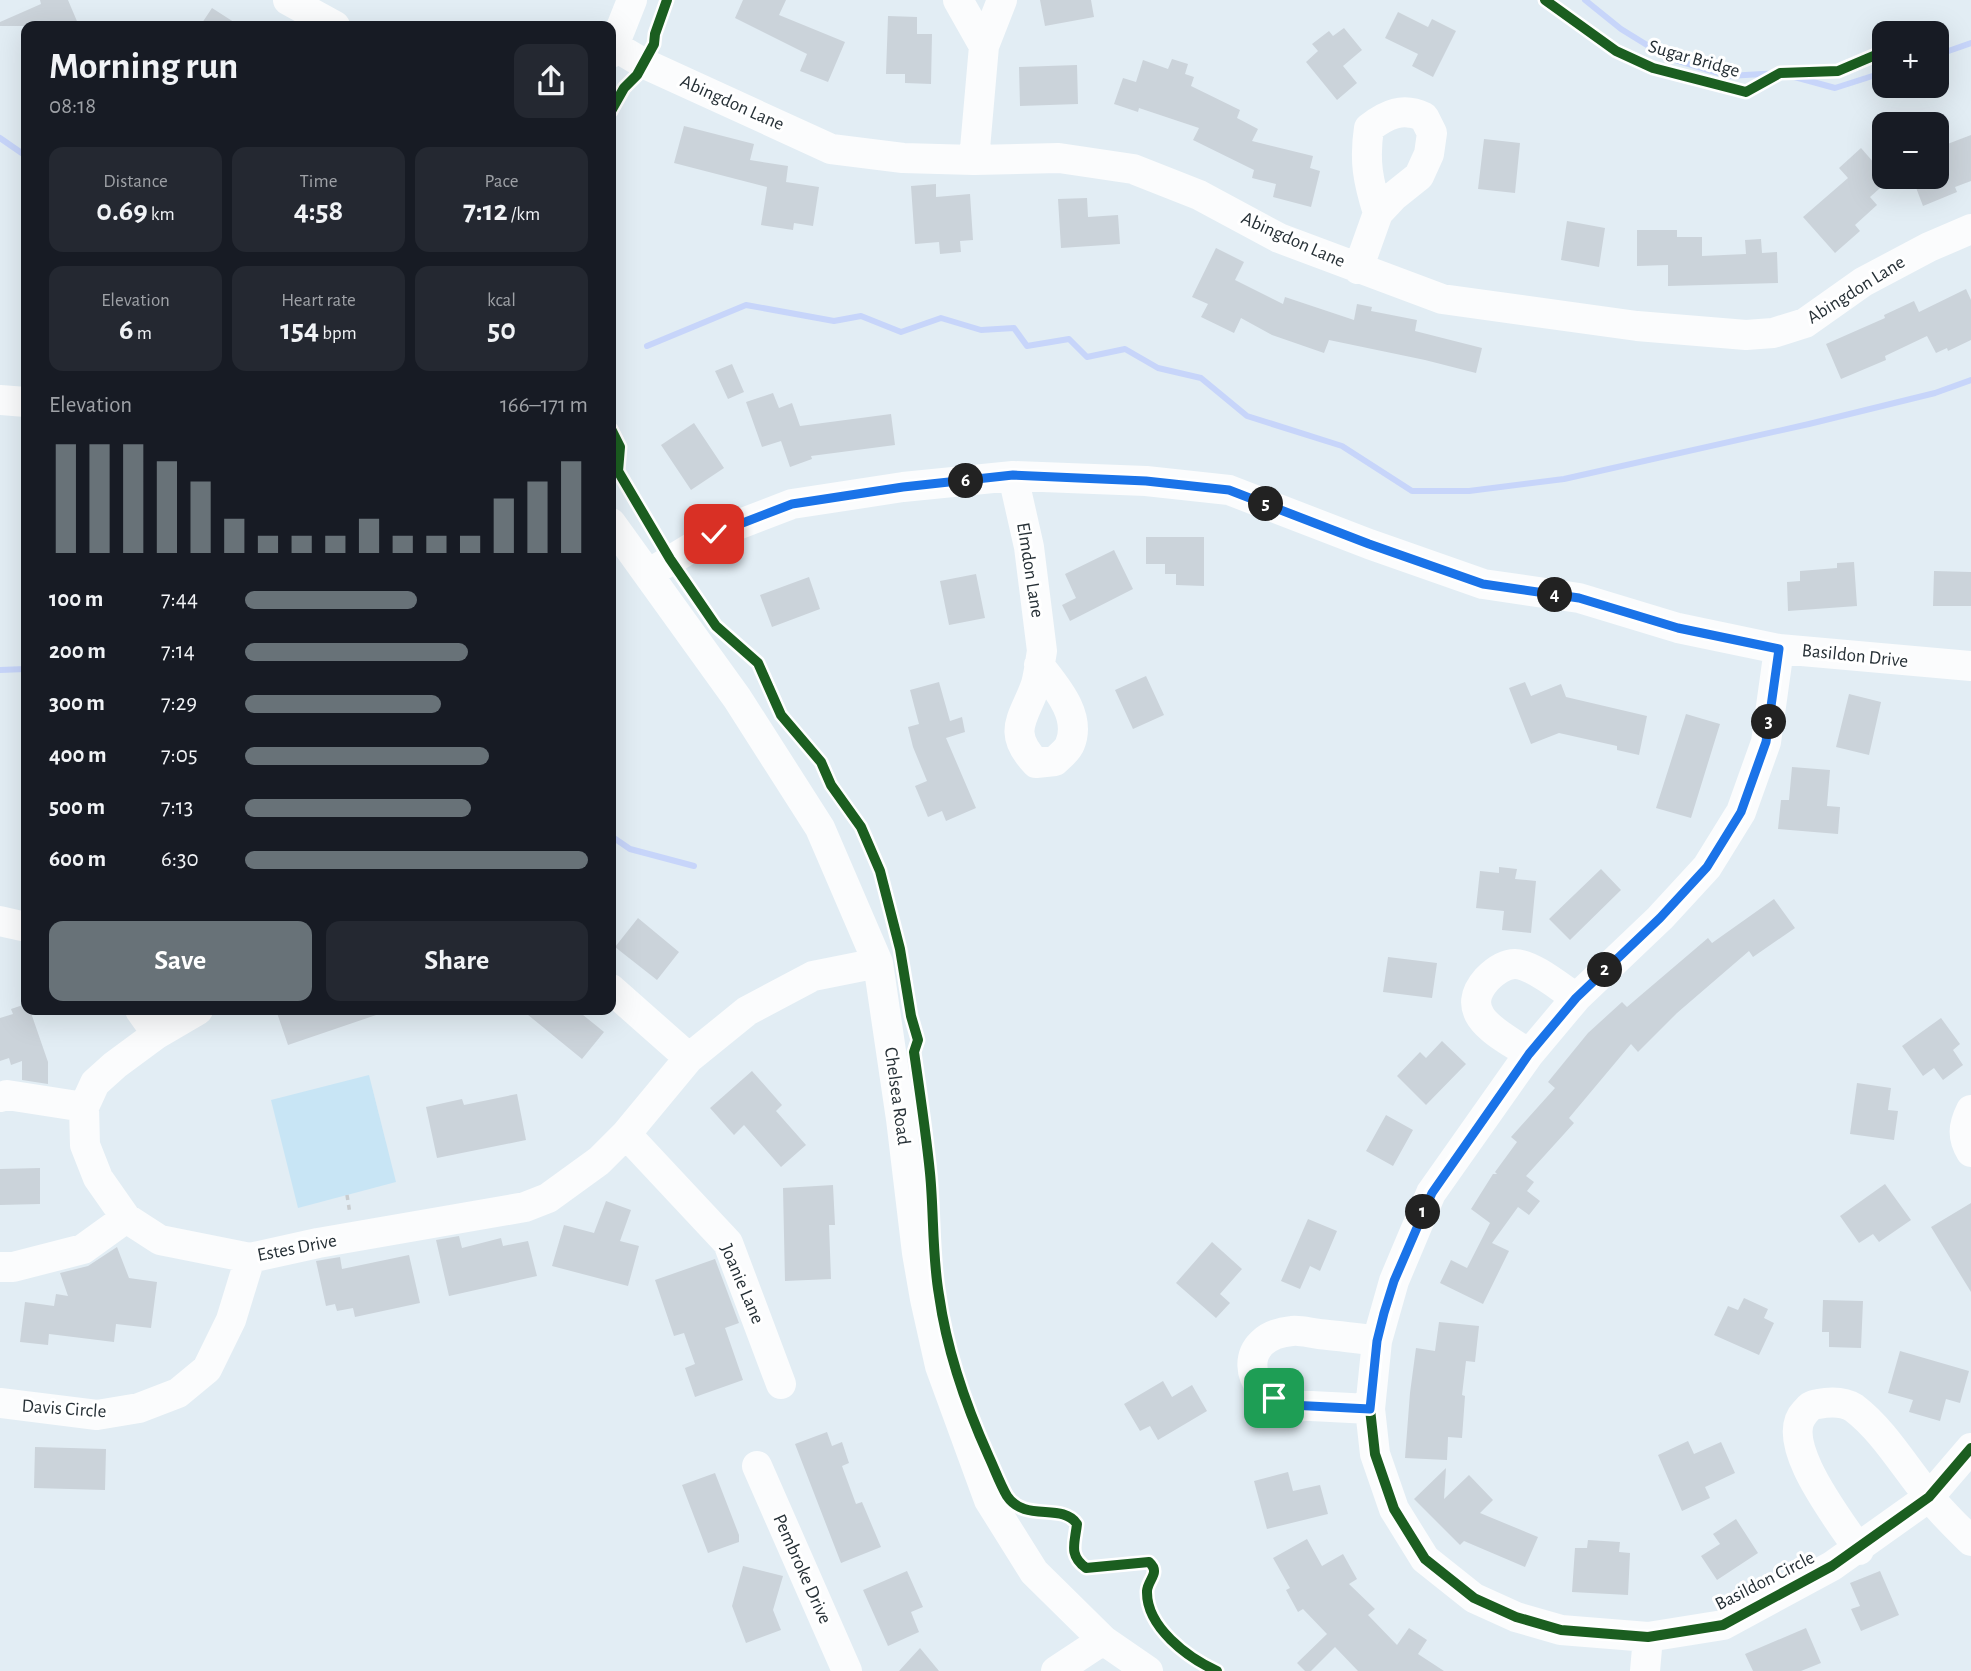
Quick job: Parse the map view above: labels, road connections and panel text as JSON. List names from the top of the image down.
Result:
{
  "streets": {
    "street": [
      "Abingdon Lane",
      "Elmdon Lane",
      "Basildon Drive",
      "Chelsea Road",
      "Estes Drive",
      "Joanie Lane",
      "Davis Circle",
      "Pembroke Drive",
      "Basildon Circle"
    ],
    "cycle path": ["Sugar Bridge"]
  },
  "crossings": [
    ["Elmdon Lane", "Basildon Drive"],
    ["Basildon Drive", "Chelsea Road"],
    ["Basildon Drive", "Basildon Circle"],
    ["Chelsea Road", "Estes Drive"],
    ["Estes Drive", "Joanie Lane"],
    ["Estes Drive", "Davis Circle"]
  ],
  "page": {
    "map_buttons": ["+", "−"],
    "heading": ["Morning run", "08:18"],
    "stats": [
      ["Distance", "0.69 km"],
      ["Time", "4:58"],
      ["Pace", "7:12 /km"],
      ["Elevation", "6 m"],
      ["Heart rate", "154 bpm"],
      ["kcal", "50"]
    ],
    "chart": ["Elevation", "166–171 m"],
    "pins": [
      "6",
      "5",
      "4",
      "3",
      "2",
      "1"
    ],
    "list": [
      {
        "name": "100 m",
        "note": "7:44"
      },
      {
        "name": "200 m",
        "note": "7:14"
      },
      {
        "name": "300 m",
        "note": "7:29"
      },
      {
        "name": "400 m",
        "note": "7:05"
      },
      {
        "name": "500 m",
        "note": "7:13"
      },
      {
        "name": "600 m",
        "note": "6:30"
      }
    ],
    "buttons": ["Save", "Share"]
  }
}
